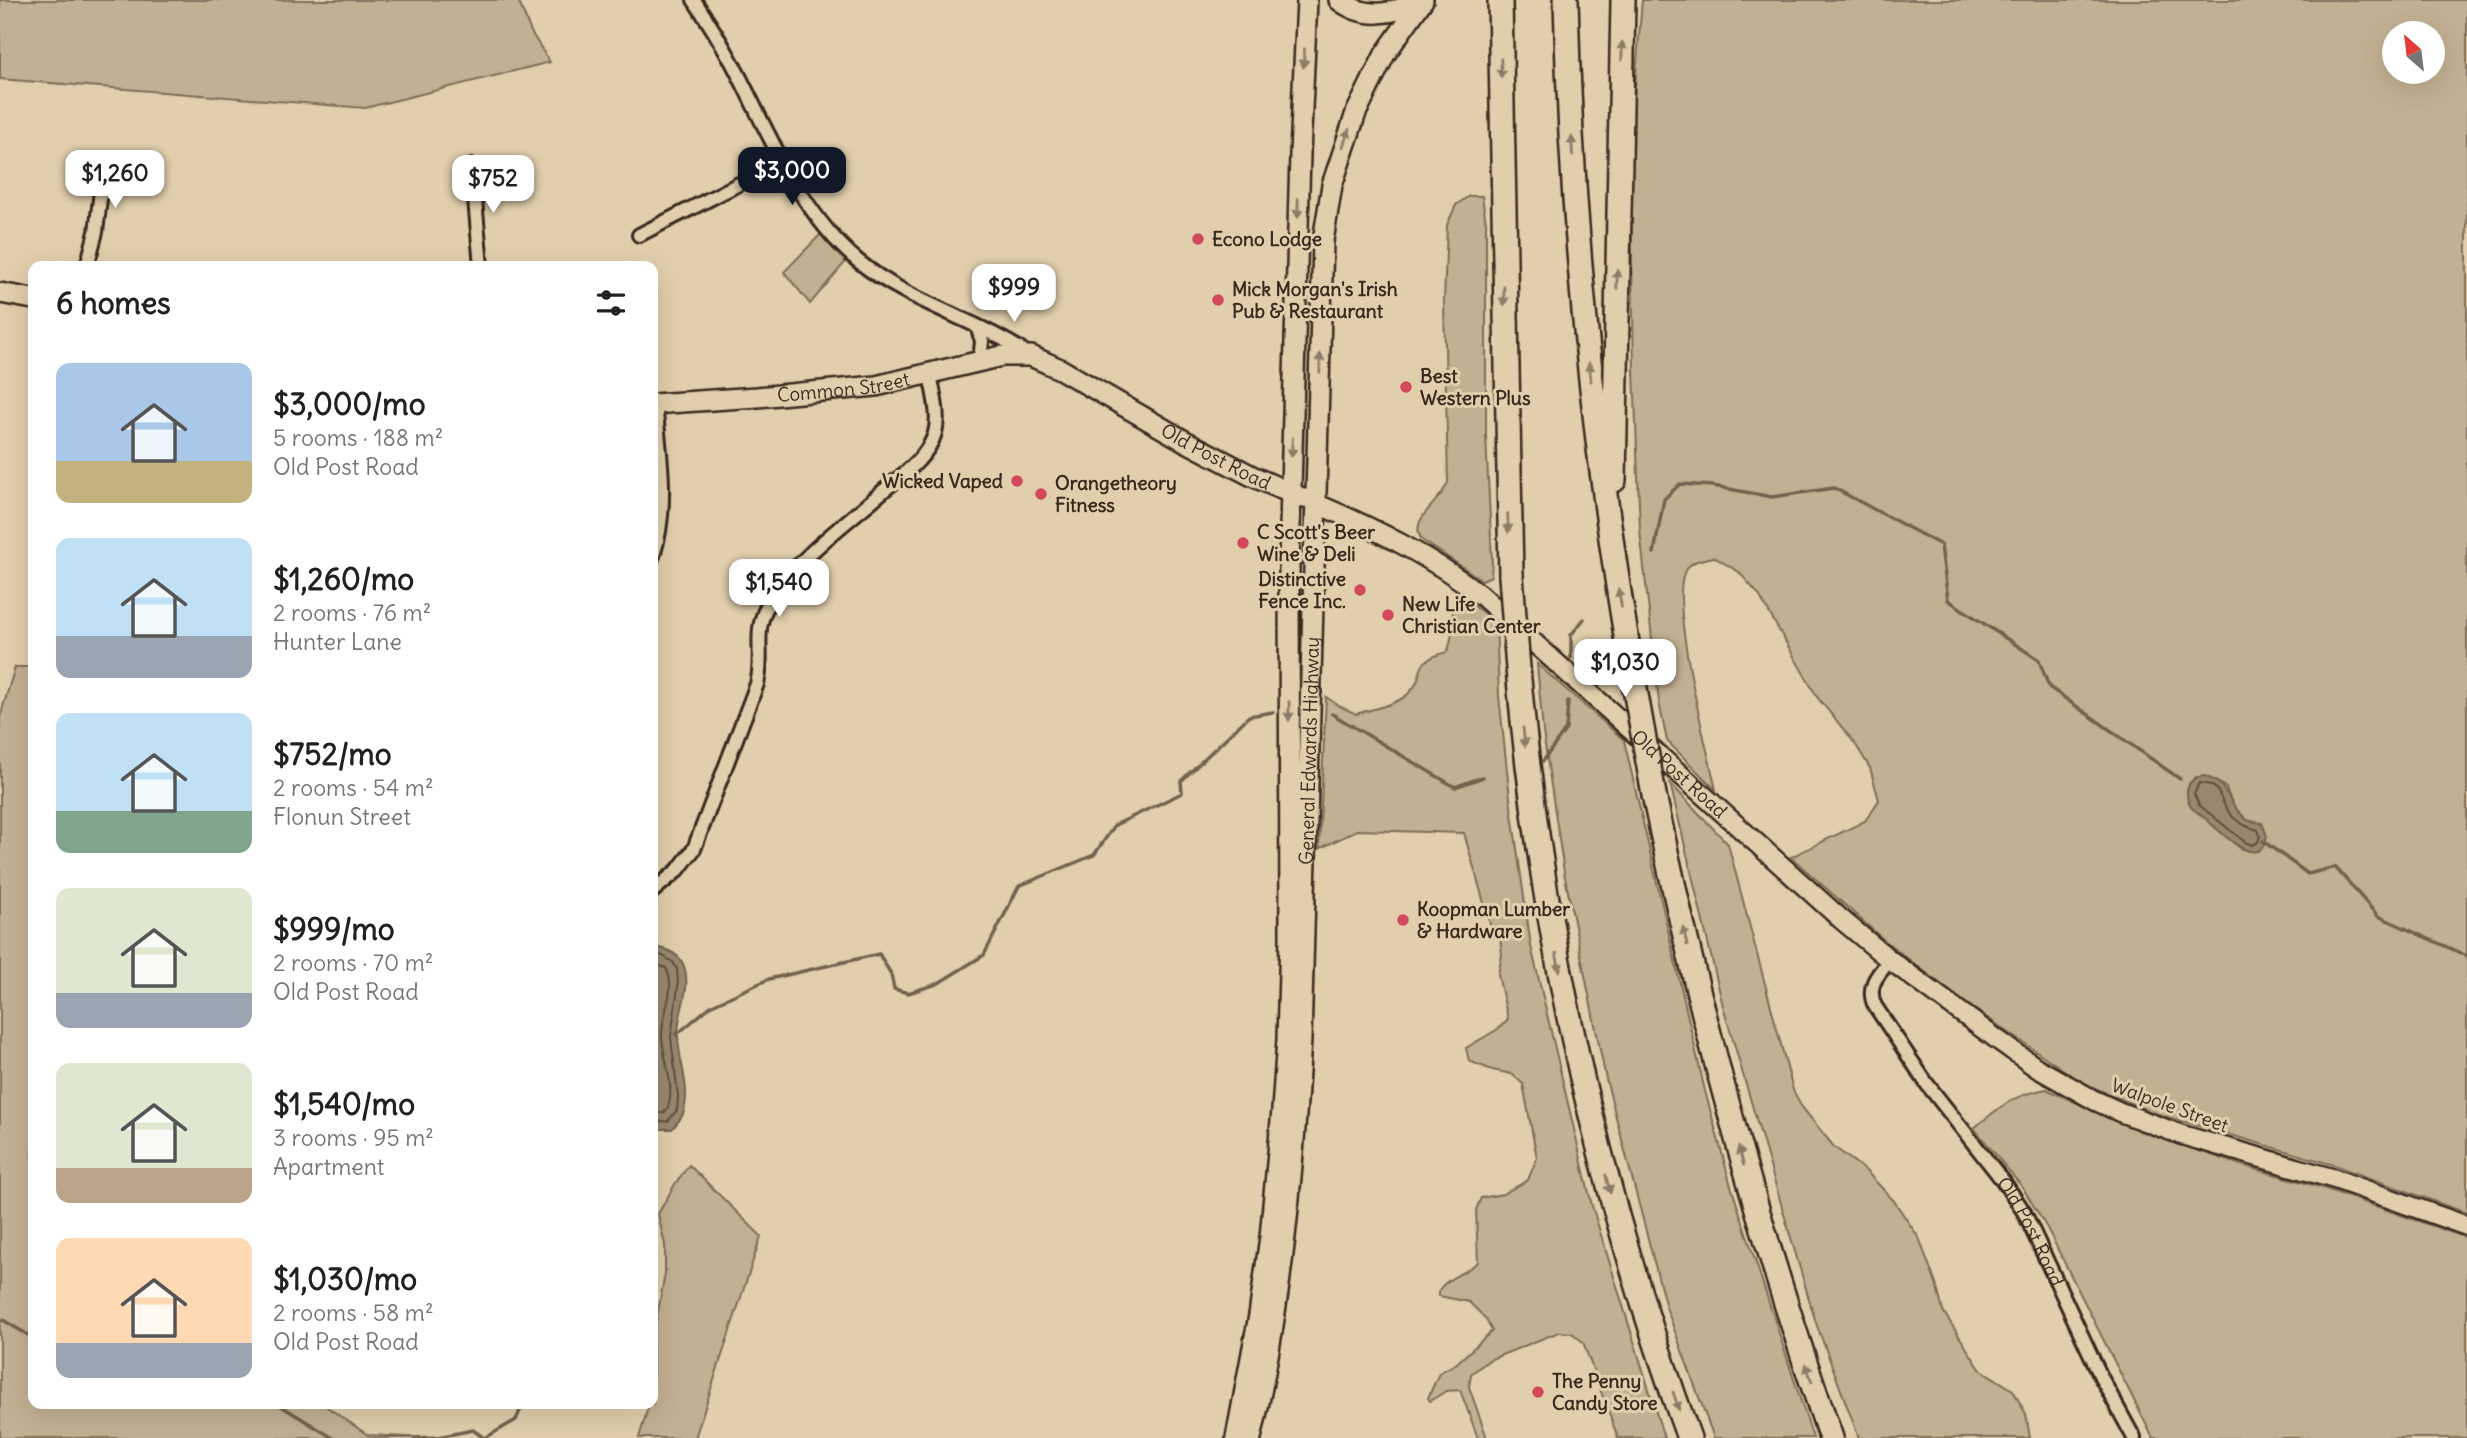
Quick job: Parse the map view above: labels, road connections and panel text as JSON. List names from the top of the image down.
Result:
{
  "streets": {
    "main road": [
      "Common Street",
      "Old Post Road",
      "General Edwards Highway",
      "Walpole Street"
    ]
  },
  "crossings": [
    ["Common Street", "Old Post Road"],
    ["Old Post Road", "General Edwards Highway"],
    ["Old Post Road", "Walpole Street"]
  ],
  "places": [
    "Econo Lodge",
    "Mick Morgan's Irish Pub & Restaurant",
    "Best Western Plus",
    "Wicked Vaped",
    "Orangetheory Fitness",
    "C Scott's Beer Wine & Deli",
    "Distinctive Fence Inc.",
    "New Life Christian Center",
    "Koopman Lumber & Hardware",
    "The Penny Candy Store"
  ],
  "north": "top left",
  "page": {
    "price": [
      "$3,000",
      "$1,260",
      "$752",
      "$999",
      "$1,540",
      "$1,030"
    ],
    "heading": "6 homes",
    "list": [
      {
        "name": "$3,000/mo",
        "note": "5 rooms · 188 m² · Old Post Road"
      },
      {
        "name": "$1,260/mo",
        "note": "2 rooms · 76 m² · Hunter Lane"
      },
      {
        "name": "$752/mo",
        "note": "2 rooms · 54 m² · Flonun Street"
      },
      {
        "name": "$999/mo",
        "note": "2 rooms · 70 m² · Old Post Road"
      },
      {
        "name": "$1,540/mo",
        "note": "3 rooms · 95 m² · Apartment"
      },
      {
        "name": "$1,030/mo",
        "note": "2 rooms · 58 m² · Old Post Road"
      }
    ]
  }
}
